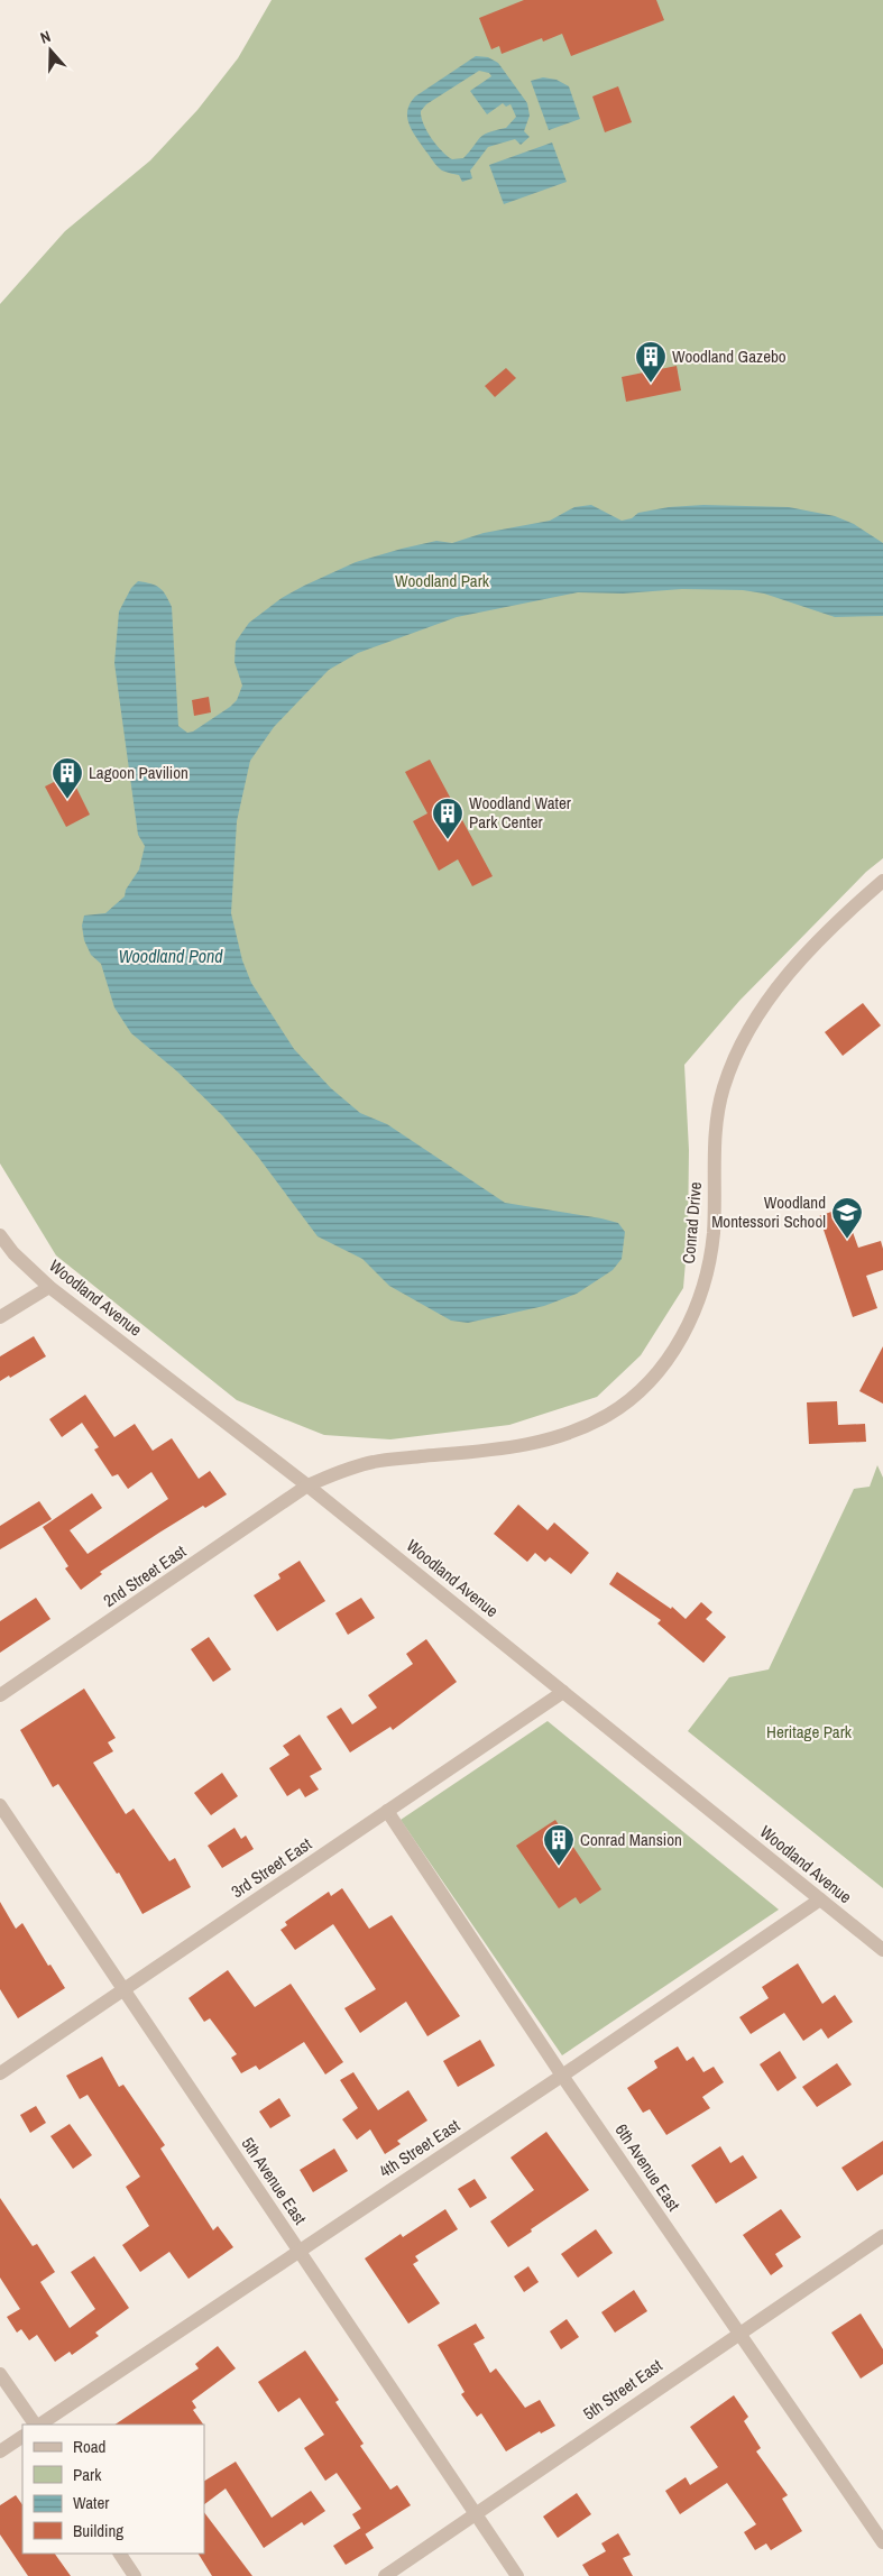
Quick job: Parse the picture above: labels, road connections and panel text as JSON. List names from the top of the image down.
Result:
{
  "streets": {
    "street": [
      "Conrad Drive",
      "Woodland Avenue",
      "2nd Street East",
      "3rd Street East",
      "4th Street East",
      "6th Avenue East",
      "5th Avenue East",
      "5th Street East"
    ]
  },
  "crossings": [
    ["Conrad Drive", "Woodland Avenue"],
    ["Conrad Drive", "2nd Street East"],
    ["Woodland Avenue", "2nd Street East"],
    ["Woodland Avenue", "3rd Street East"],
    ["Woodland Avenue", "4th Street East"],
    ["3rd Street East", "6th Avenue East"],
    ["3rd Street East", "5th Avenue East"],
    ["4th Street East", "6th Avenue East"],
    ["4th Street East", "5th Avenue East"],
    ["6th Avenue East", "5th Street East"],
    ["5th Avenue East", "5th Street East"]
  ],
  "water": ["Woodland Pond"],
  "parks": ["Woodland Park", "Heritage Park"],
  "places": {
    "building": [
      "Woodland Gazebo",
      "Lagoon Pavilion",
      "Woodland Water Park Center",
      "Conrad Mansion"
    ],
    "school or university": ["Woodland Montessori School"]
  },
  "legend": [
    "Road",
    "Park",
    "Water",
    "Building"
  ],
  "north": "top"
}
